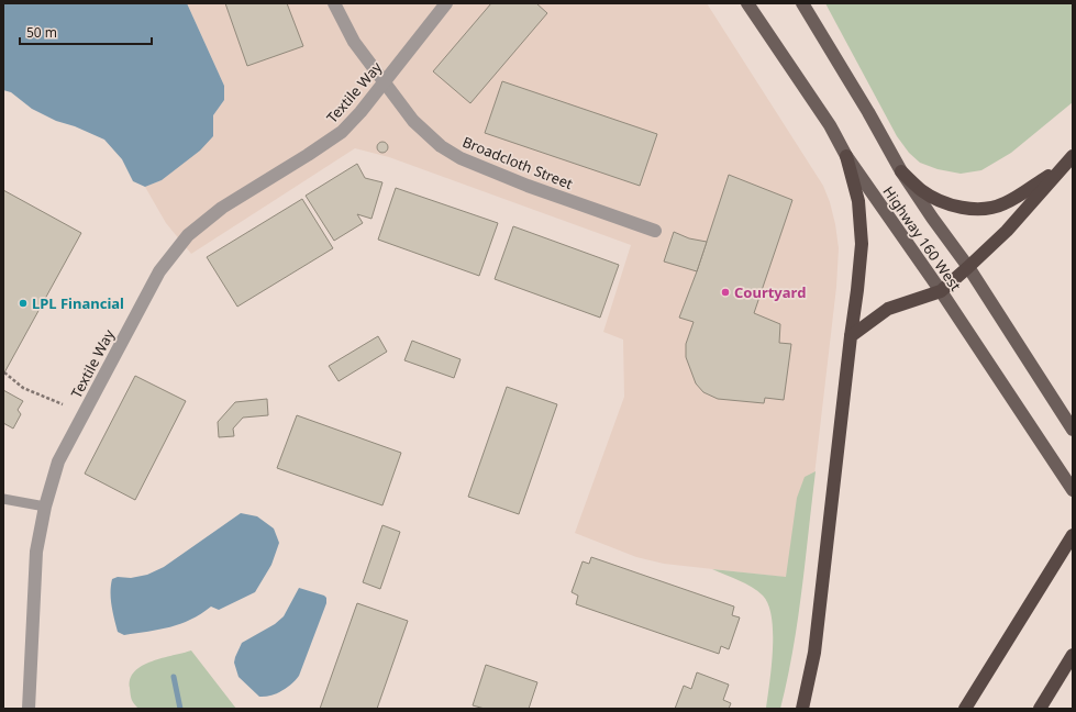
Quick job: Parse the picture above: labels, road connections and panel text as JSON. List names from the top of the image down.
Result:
{
  "streets": {
    "main road": ["Highway 160 West"],
    "street": ["Textile Way", "Broadcloth Street"]
  },
  "crossings": [
    ["Textile Way", "Broadcloth Street"]
  ],
  "places": ["Courtyard", "LPL Financial"],
  "scale_bar": "50 m"
}
